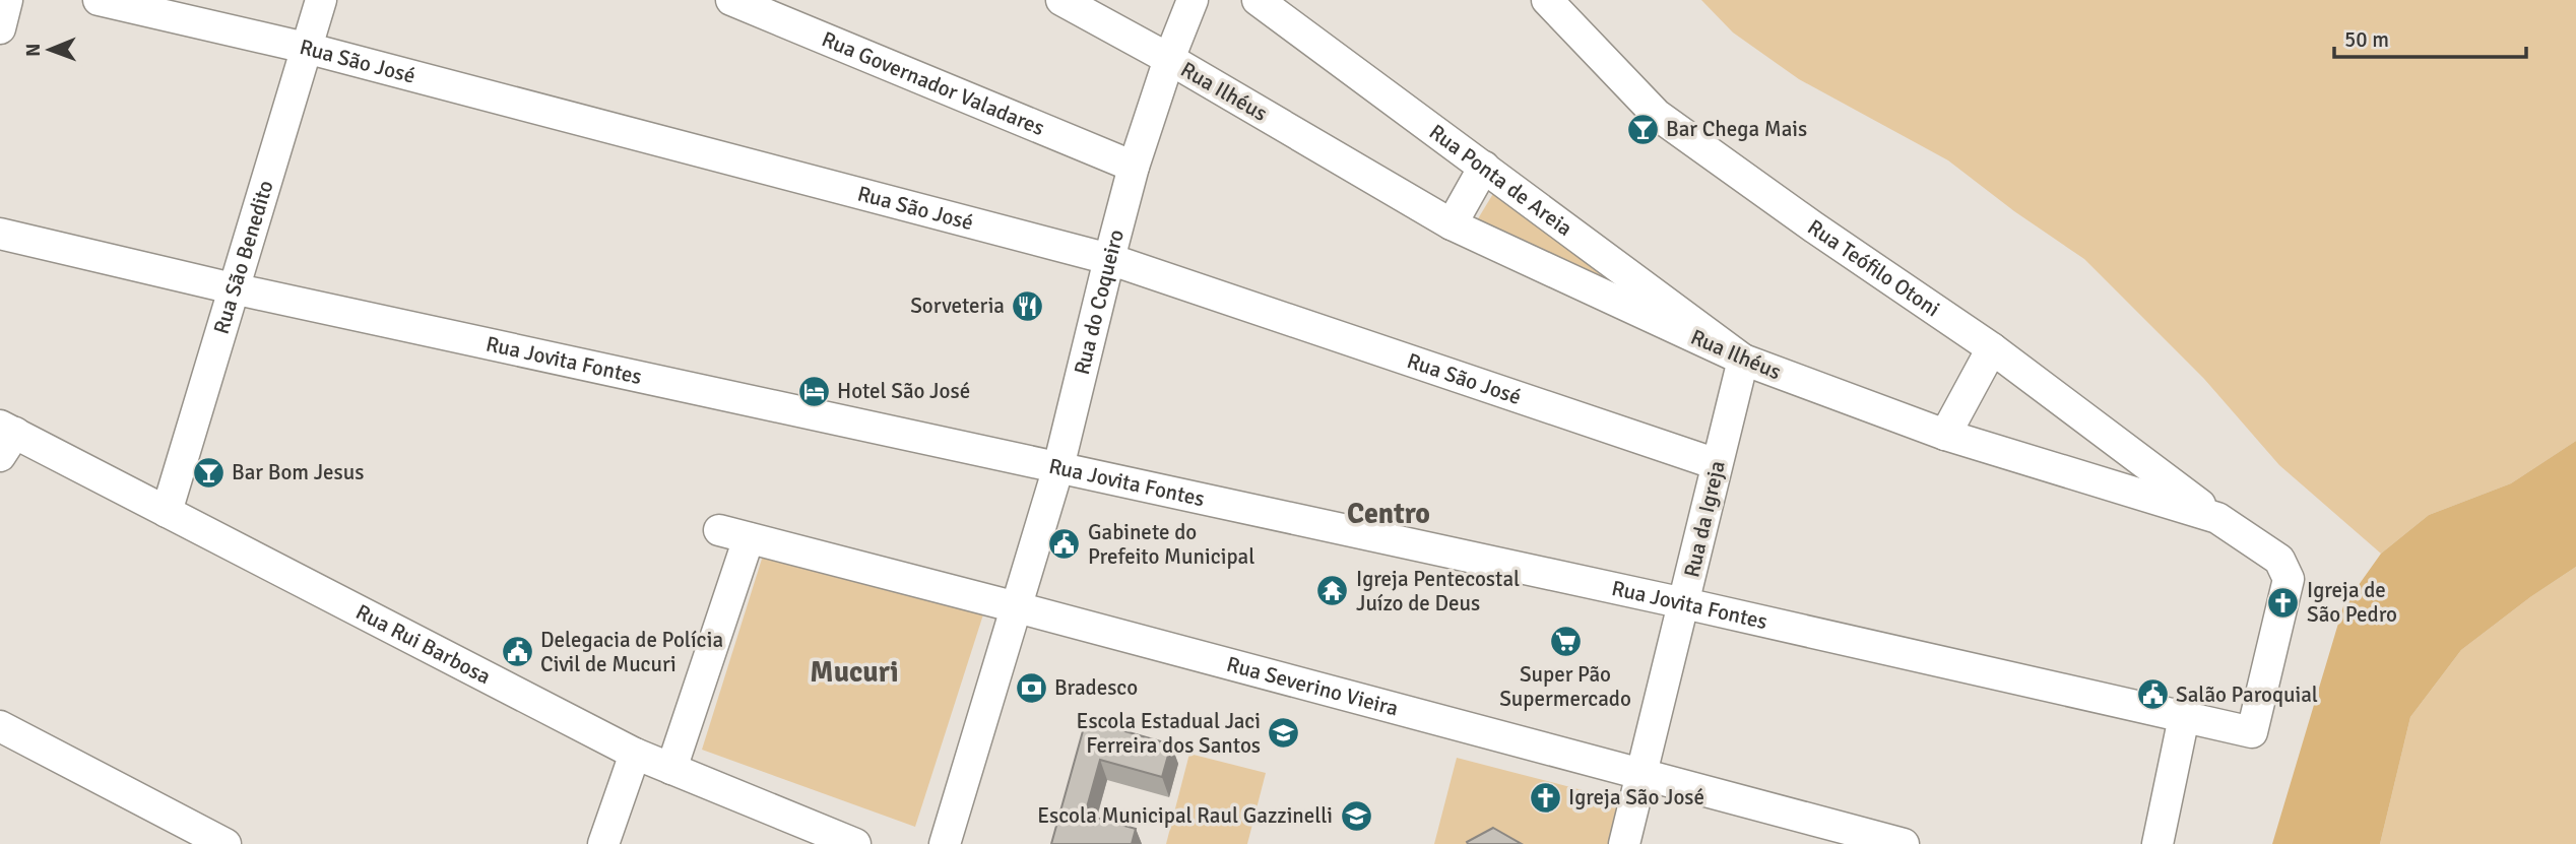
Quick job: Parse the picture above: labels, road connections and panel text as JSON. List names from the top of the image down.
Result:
{
  "streets": {
    "street": [
      "Rua São José",
      "Rua Governador Valadares",
      "Rua Ilhéus",
      "Rua Ponta de Areia",
      "Rua São Benedito",
      "Rua Teófilo Otoni",
      "Rua do Coqueiro",
      "Rua Jovita Fontes",
      "Rua da Igreja",
      "Rua Rui Barbosa",
      "Rua Severino Vieira"
    ]
  },
  "crossings": [
    ["Rua São José", "Rua São Benedito"],
    ["Rua São José", "Rua do Coqueiro"],
    ["Rua São José", "Rua da Igreja"],
    ["Rua Governador Valadares", "Rua do Coqueiro"],
    ["Rua Ilhéus", "Rua Ponta de Areia"],
    ["Rua Ilhéus", "Rua Teófilo Otoni"],
    ["Rua Ilhéus", "Rua do Coqueiro"],
    ["Rua Ilhéus", "Rua Jovita Fontes"],
    ["Rua Ilhéus", "Rua da Igreja"],
    ["Rua Ponta de Areia", "Rua da Igreja"],
    ["Rua São Benedito", "Rua Jovita Fontes"],
    ["Rua São Benedito", "Rua Rui Barbosa"],
    ["Rua do Coqueiro", "Rua Jovita Fontes"],
    ["Rua do Coqueiro", "Rua Severino Vieira"],
    ["Rua Jovita Fontes", "Rua da Igreja"],
    ["Rua da Igreja", "Rua Severino Vieira"]
  ],
  "districts": ["Centro", "Mucuri"],
  "places": {
    "bar": ["Bar Chega Mais", "Bar Bom Jesus"],
    "restaurant": ["Sorveteria"],
    "hotel": ["Hotel São José"],
    "public building": ["Gabinete do Prefeito Municipal", "Delegacia de Polícia Civil de Mucuri", "Salão Paroquial"],
    "temple": ["Igreja Pentecostal Juízo de Deus"],
    "church": ["Igreja de São Pedro", "Igreja São José"],
    "supermarket": ["Super Pão Supermercado"],
    "bank": ["Bradesco"],
    "school or university": ["Escola Estadual Jaci Ferreira dos Santos", "Escola Municipal Raul Gazzinelli"]
  },
  "scale_bar": "50 m",
  "north": "left"
}
